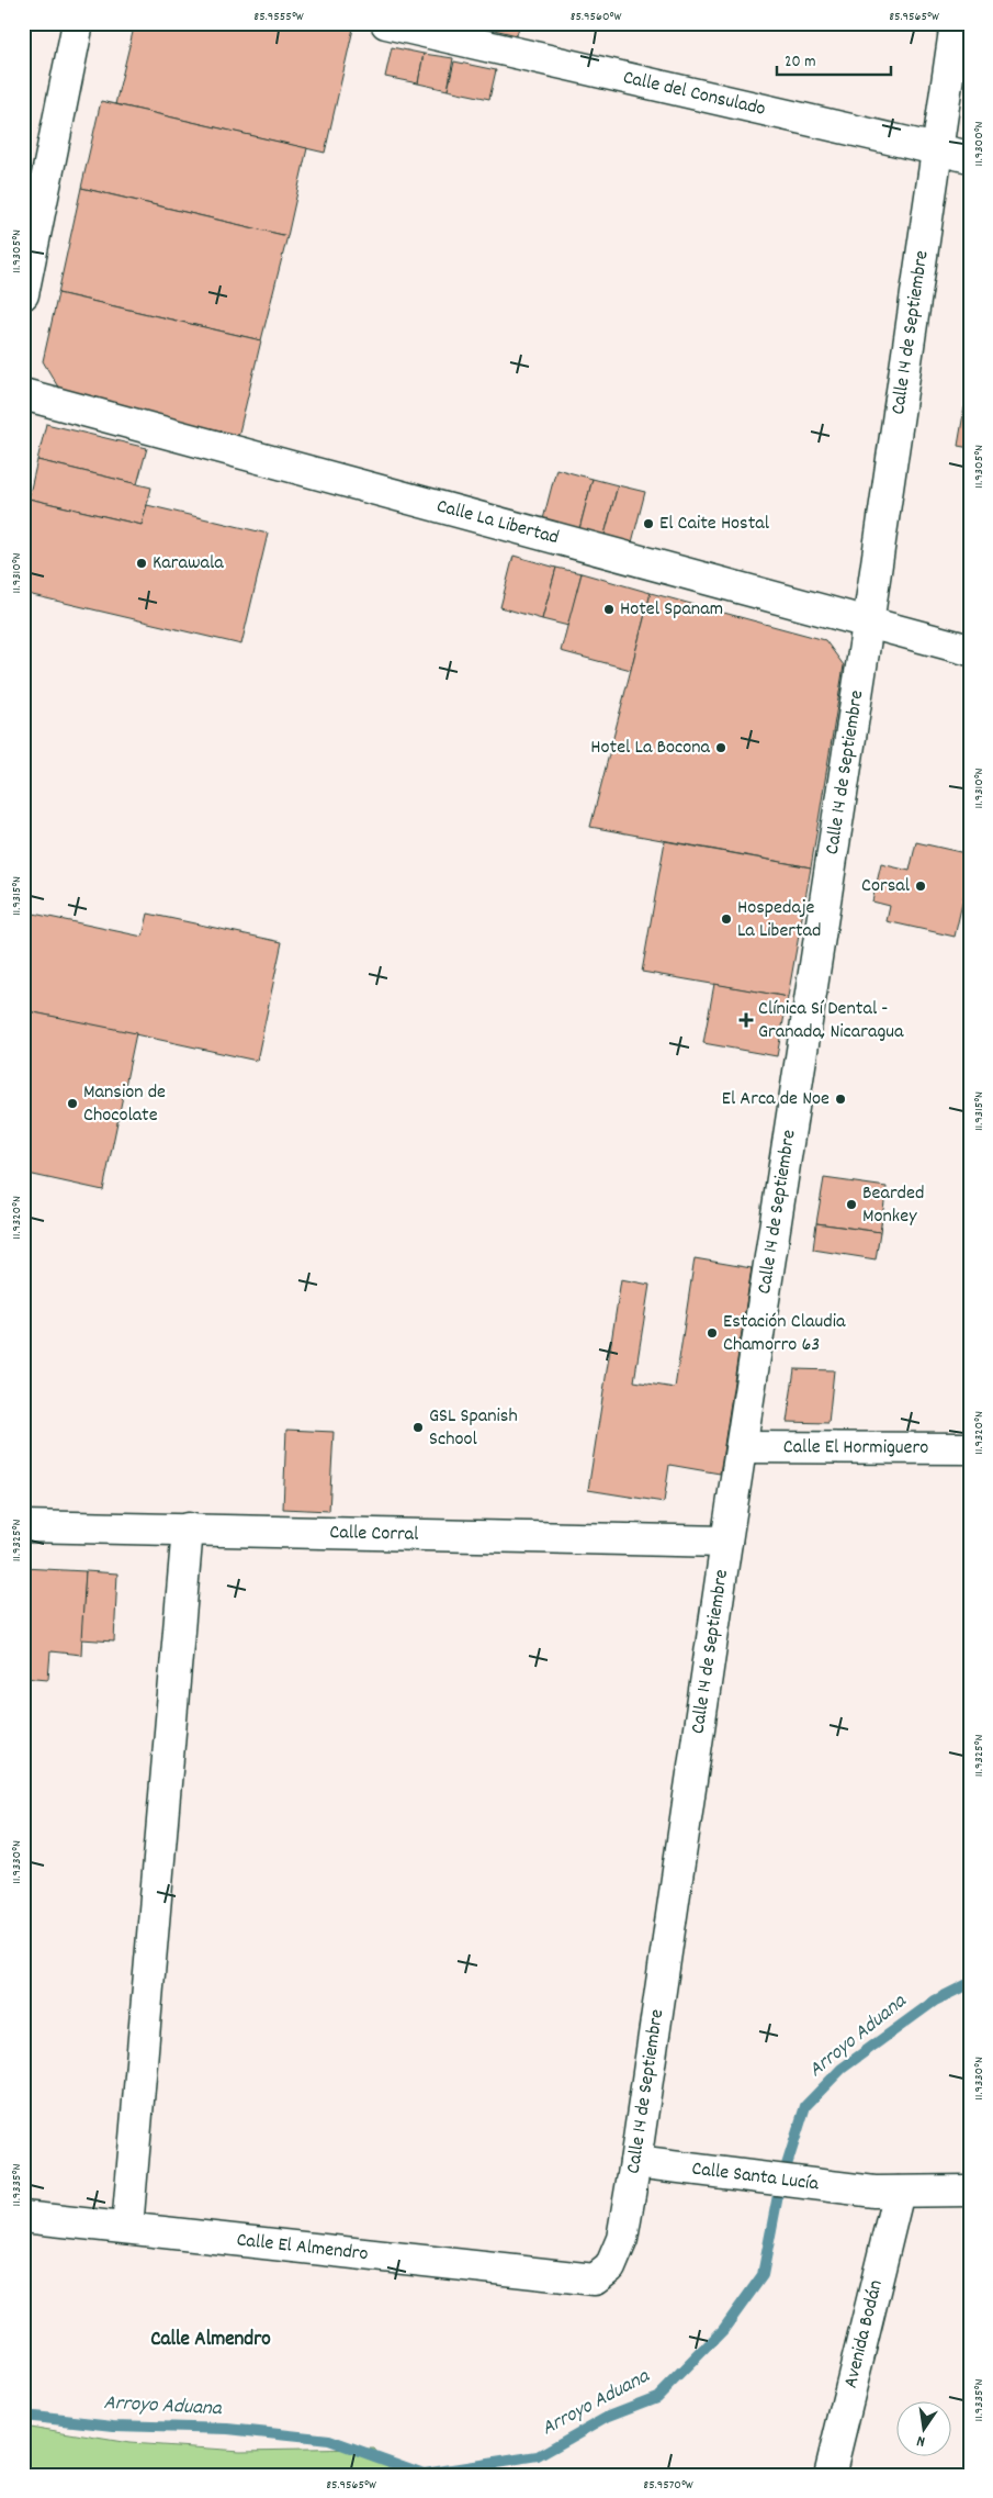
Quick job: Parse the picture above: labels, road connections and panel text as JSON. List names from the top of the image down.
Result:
{
  "streets": {
    "street": [
      "Calle del Consulado",
      "Calle 14 de Septiembre",
      "Calle La Libertad",
      "Calle El Hormiguero",
      "Calle Corral",
      "Calle Santa Lucía",
      "Calle El Almendro",
      "Avenida Bodán"
    ]
  },
  "crossings": [
    ["Calle del Consulado", "Calle 14 de Septiembre"],
    ["Calle 14 de Septiembre", "Calle La Libertad"],
    ["Calle 14 de Septiembre", "Calle El Hormiguero"],
    ["Calle 14 de Septiembre", "Calle Corral"],
    ["Calle 14 de Septiembre", "Calle Santa Lucía"],
    ["Calle 14 de Septiembre", "Calle El Almendro"],
    ["Calle Santa Lucía", "Avenida Bodán"]
  ],
  "districts": ["Calle Almendro"],
  "water": ["Arroyo Aduana"],
  "places": {
    "other": [
      "El Caite Hostal",
      "Karawala",
      "Hotel Spanam",
      "Hotel La Bocona",
      "Corsal",
      "Hospedaje La Libertad",
      "El Arca de Noe",
      "Mansion de Chocolate",
      "Bearded Monkey",
      "Estación Claudia Chamorro 63",
      "GSL Spanish School"
    ],
    "health": ["Clínica Sí Dental - Granada, Nicaragua"]
  },
  "scale_bar": "20 m",
  "north": "bottom",
  "coordinates": [
    "85.9555°W",
    "85.9560°W",
    "85.9565°W",
    "11.9300°N",
    "11.9305°N",
    "11.9310°N",
    "11.9315°N",
    "11.9320°N",
    "11.9325°N",
    "11.9330°N",
    "11.9335°N",
    "85.9570°W"
  ]
}
